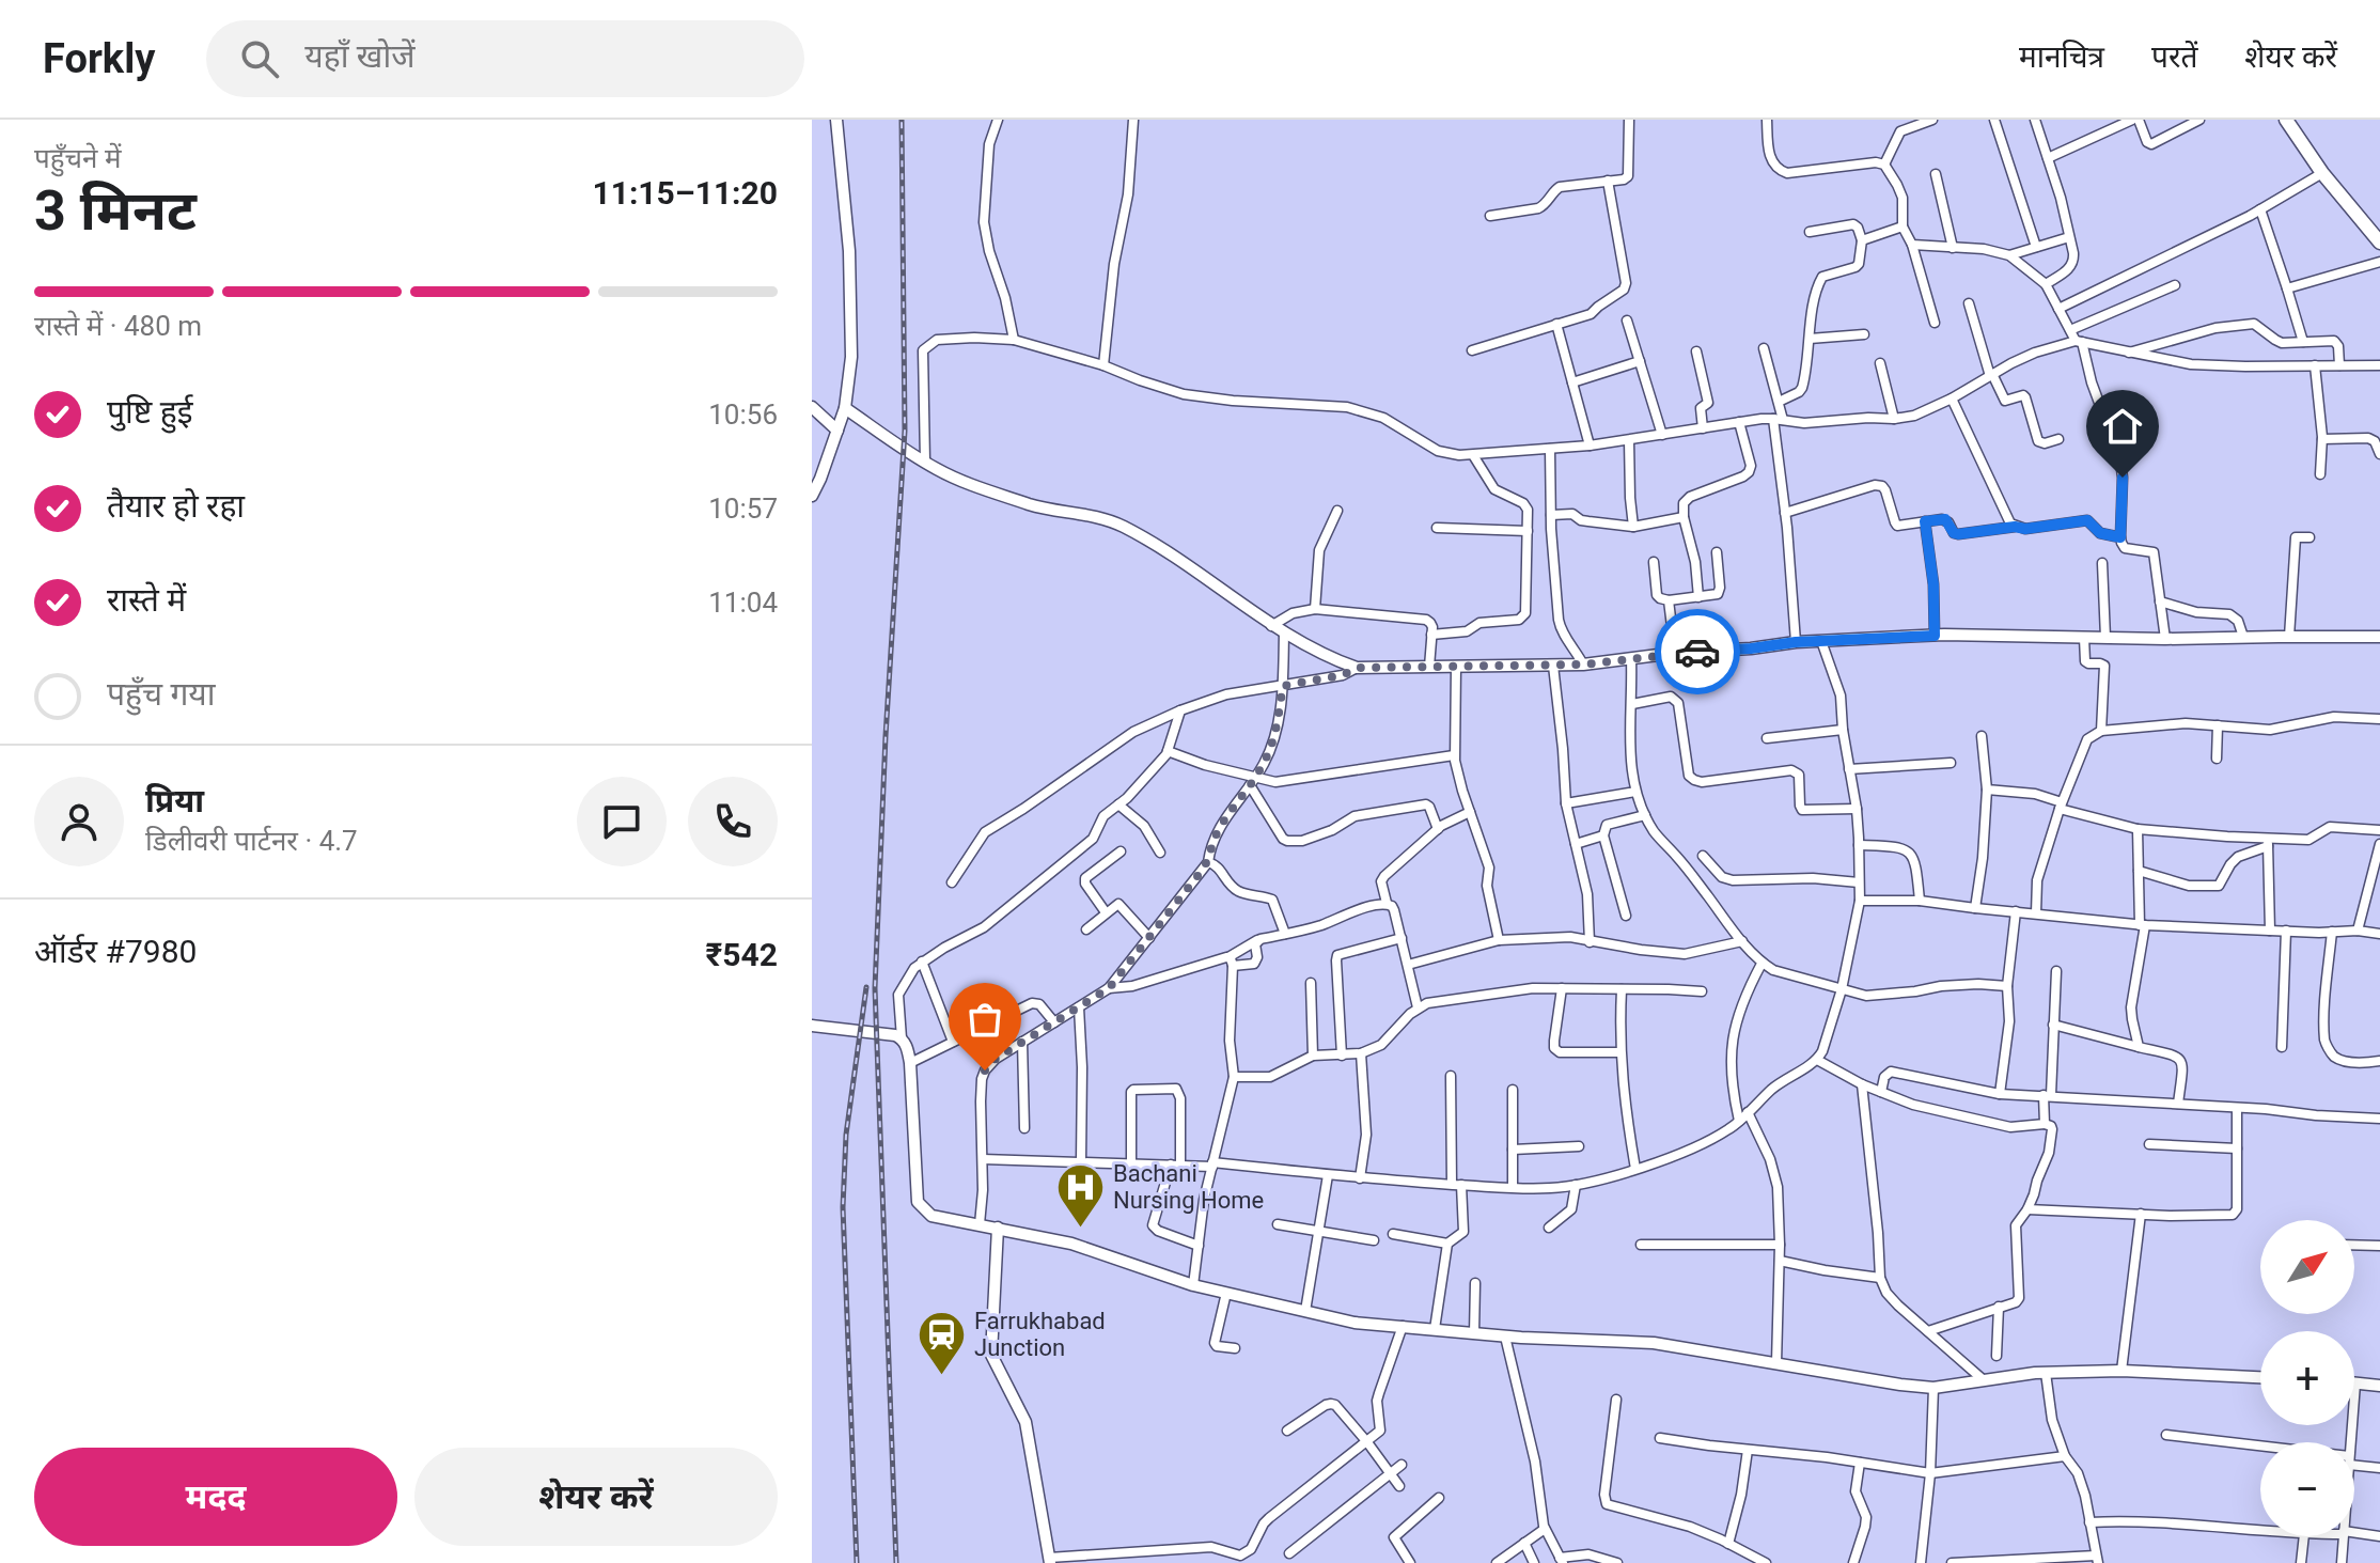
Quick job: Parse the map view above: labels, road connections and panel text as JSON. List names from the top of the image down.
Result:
{
  "places": {
    "hospital": ["Bachani Nursing Home"],
    "station": ["Farrukhabad Junction"]
  },
  "north": "top right",
  "page": {
    "header": "Forkly",
    "search": "यहाँ खोजें",
    "nav": ["मानचित्र", "परतें", "शेयर करें"],
    "heading": ["3 मिनट", "पहुँचने में", "11:15–11:20"],
    "panel": [
      "प्रिया",
      "डिलीवरी पार्टनर · 4.7",
      "ऑर्डर #7980",
      "₹542"
    ],
    "bar": "रास्ते में · 480 m",
    "list": [
      ["पुष्टि हुई", "10:56"],
      ["तैयार हो रहा", "10:57"],
      ["रास्ते में", "11:04"],
      "पहुँच गया"
    ],
    "map_buttons": ["+", "−"],
    "buttons": ["मदद", "शेयर करें"]
  }
}
